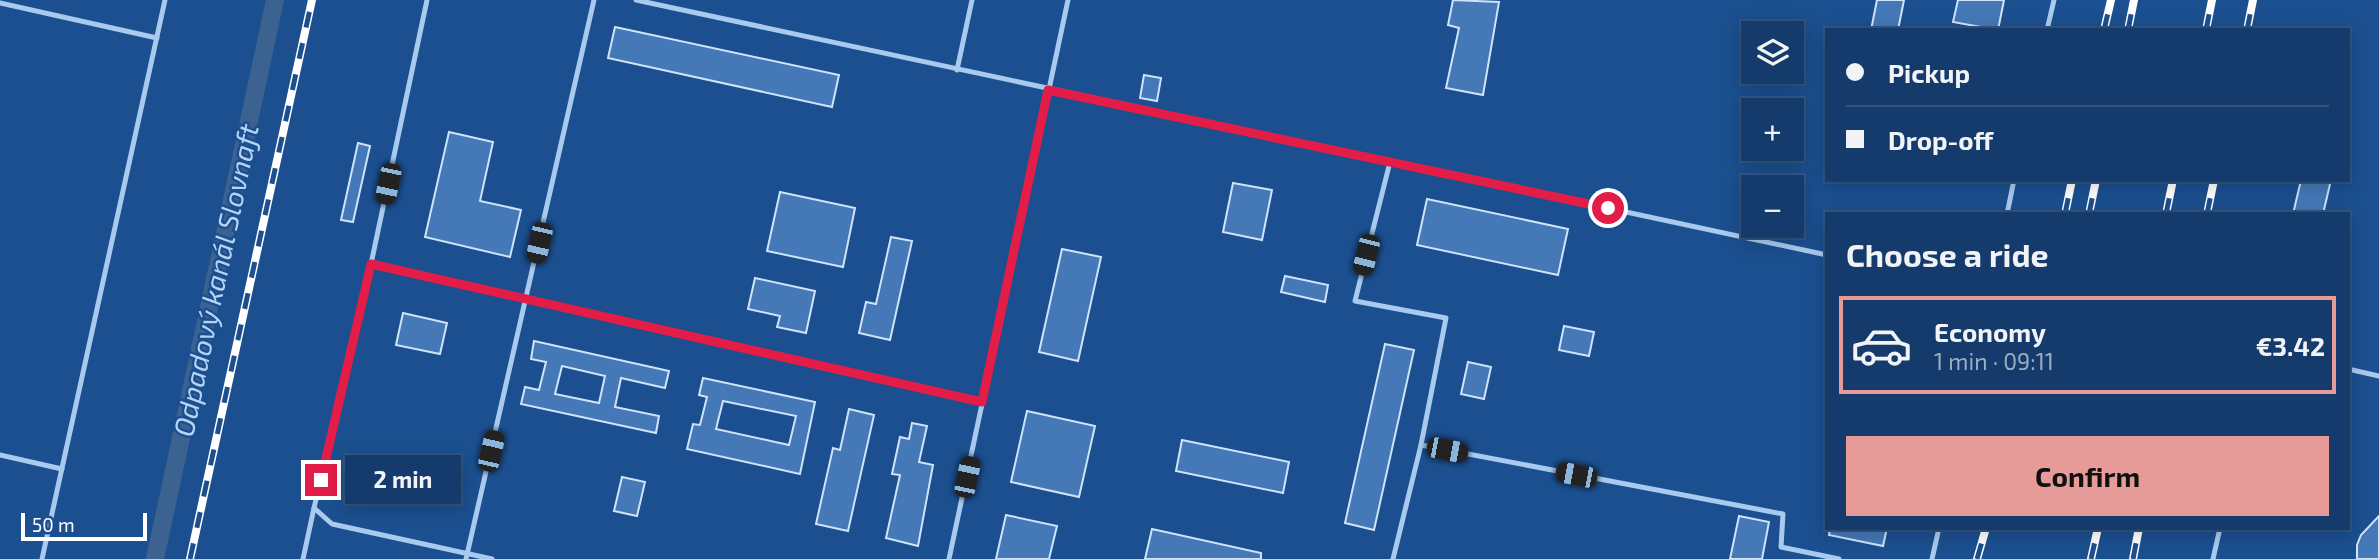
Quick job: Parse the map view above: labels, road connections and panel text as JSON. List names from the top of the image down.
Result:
{
  "water": ["Odpadový kanál Slovnaft"],
  "scale_bar": "50 m",
  "page": {
    "map_buttons": ["+", "−"],
    "banner": ["Pickup", "Drop-off"],
    "heading": "Choose a ride",
    "list": [
      {
        "name": "Economy",
        "note": "1 min · 09:11",
        "value": "€3.42"
      }
    ],
    "buttons": "Confirm",
    "bubble": "2 min",
    "scale": "50 m"
  }
}
